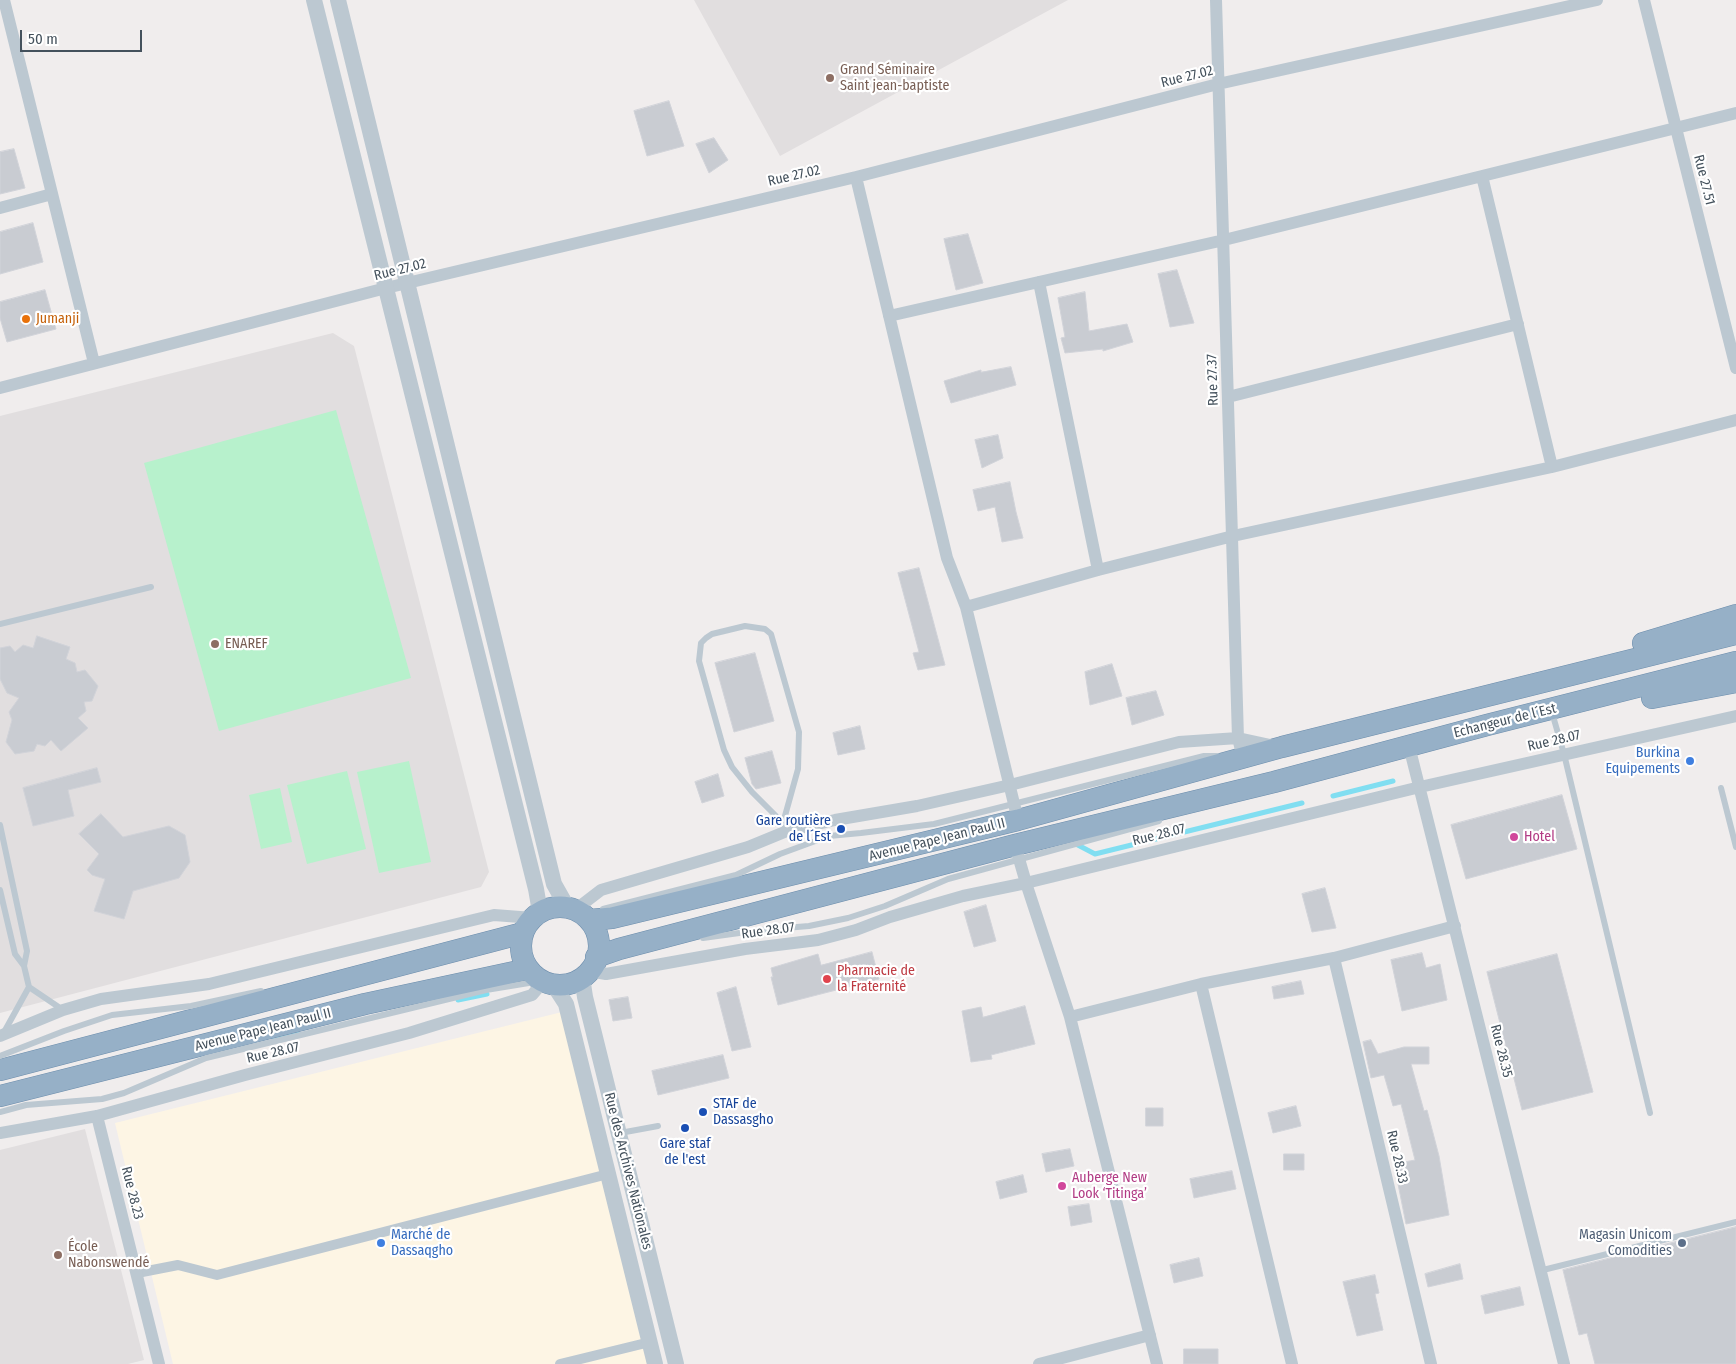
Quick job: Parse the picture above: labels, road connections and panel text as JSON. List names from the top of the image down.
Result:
{
  "streets": {
    "highway": ["Echangeur de l´Est", "Avenue Pape Jean Paul II"],
    "street": [
      "Rue 27.02",
      "Rue 27.51",
      "Rue 27.37",
      "Rue 28.07",
      "Rue 28.35",
      "Rue 28.33",
      "Rue des Archives Nationales",
      "Rue 28.23"
    ]
  },
  "crossings": [
    ["Rue 27.02", "Rue 27.37"],
    ["Rue 27.37", "Avenue Pape Jean Paul II"],
    ["Echangeur de l´Est", "Avenue Pape Jean Paul II"],
    ["Echangeur de l´Est", "Rue 28.35"],
    ["Rue 28.07", "Avenue Pape Jean Paul II"],
    ["Rue 28.07", "Rue 28.35"],
    ["Rue 28.07", "Rue des Archives Nationales"],
    ["Rue 28.07", "Rue 28.23"],
    ["Avenue Pape Jean Paul II", "Rue des Archives Nationales"]
  ],
  "places": [
    "Grand Séminaire Saint jean-baptiste",
    "Jumanji",
    "ENAREF",
    "Burkina Equipements",
    "Gare routière de l´Est",
    "Hotel",
    "Pharmacie de la Fraternité",
    "STAF de Dassasgho",
    "Gare staf de l'est",
    "Auberge New Look ‘Titinga’",
    "Marché de Dassaqgho",
    "Magasin Unicom Comodities",
    "École Nabonswendé"
  ],
  "scale_bar": "50 m"
}
